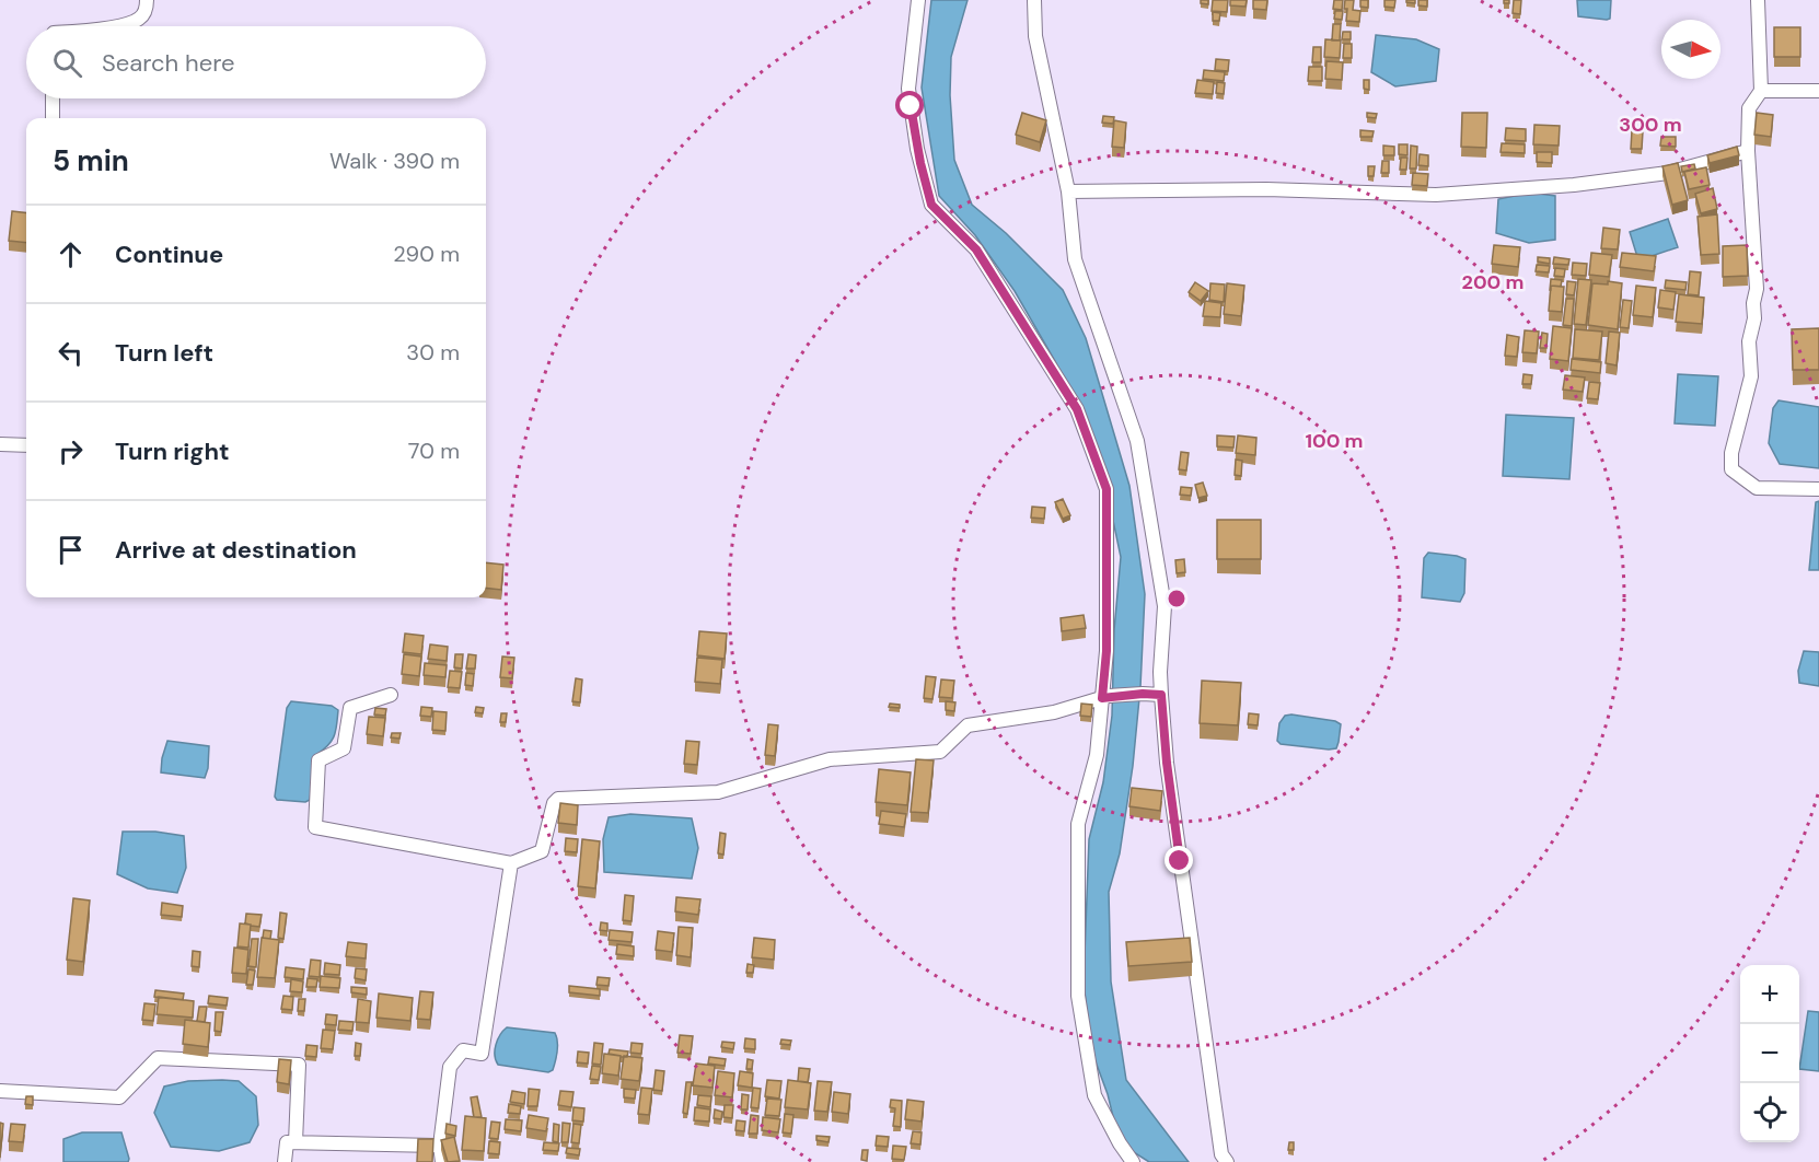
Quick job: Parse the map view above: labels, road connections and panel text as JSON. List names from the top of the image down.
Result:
{
  "north": "right",
  "page": {
    "search": "Search here",
    "heading": ["5 min", "Walk · 390 m"],
    "list": [
      ["Continue", "290 m"],
      ["Turn left", "30 m"],
      ["Turn right", "70 m"],
      "Arrive at destination"
    ],
    "map_buttons": ["+", "−"]
  },
  "rings": ["300 m", "200 m", "100 m"]
}
